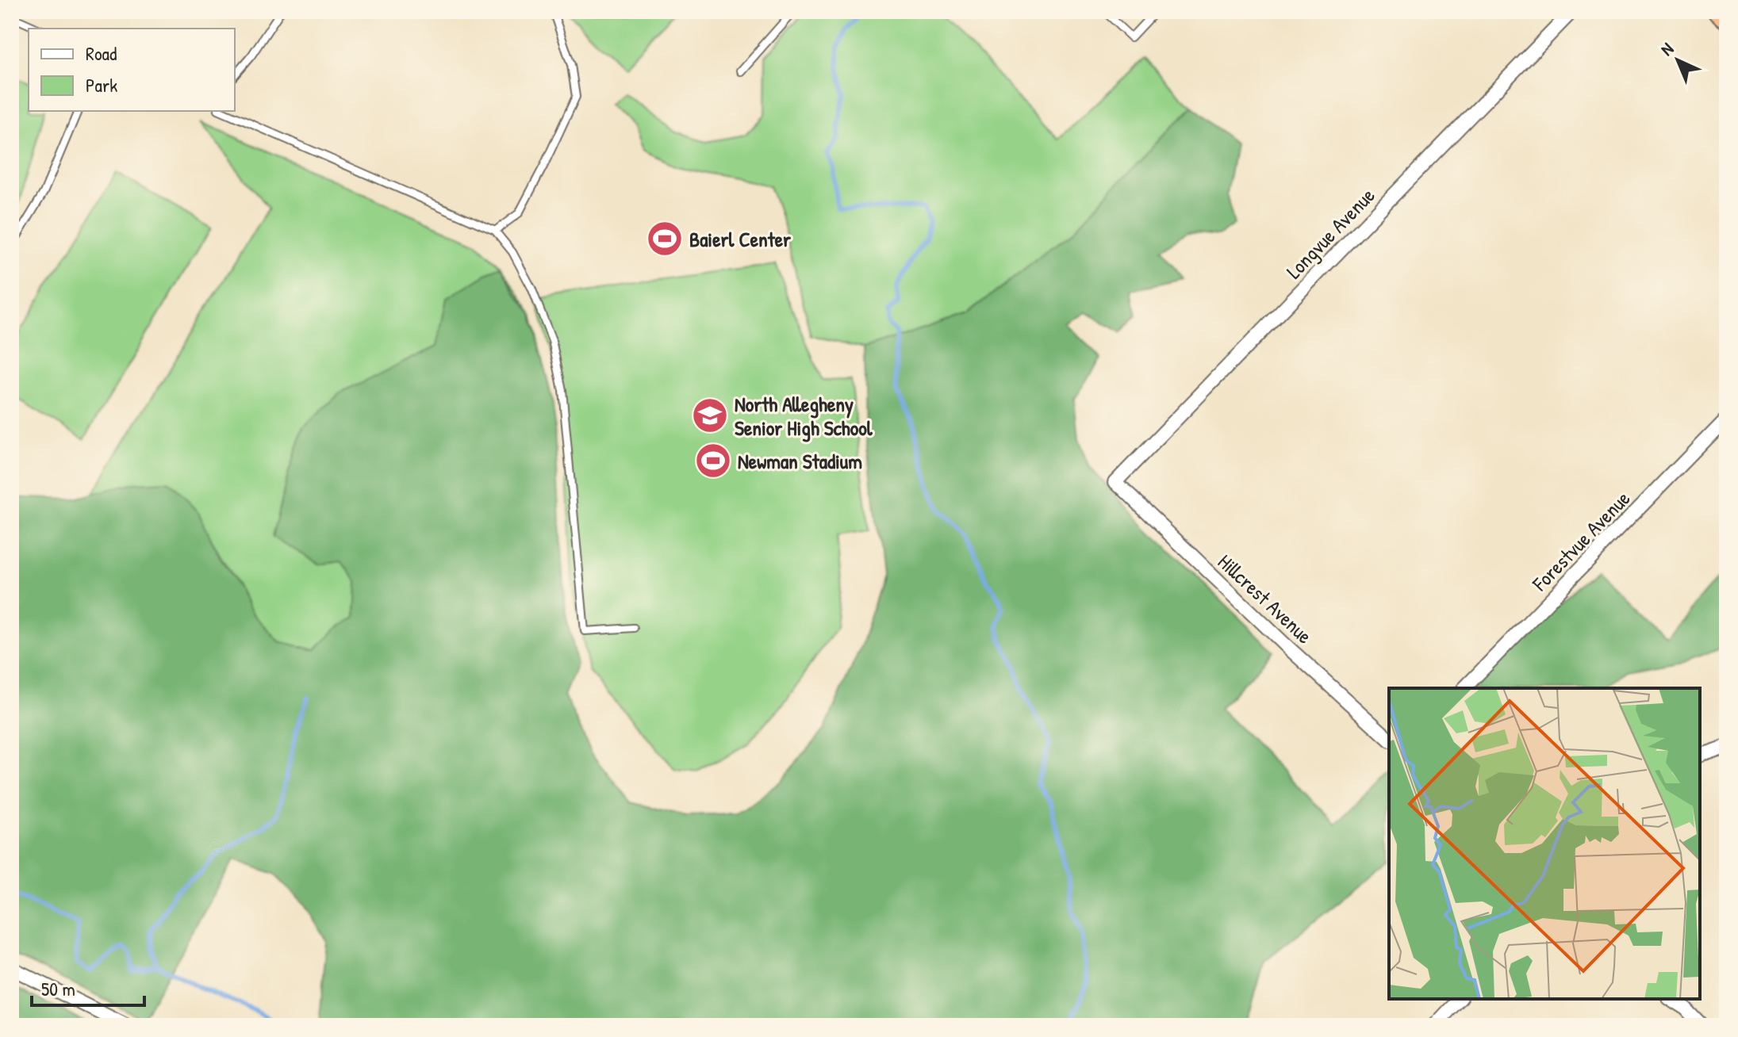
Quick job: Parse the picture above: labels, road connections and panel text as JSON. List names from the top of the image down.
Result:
{
  "streets": {
    "street": ["Longvue Avenue", "Forestvue Avenue", "Hillcrest Avenue"]
  },
  "crossings": [
    ["Longvue Avenue", "Hillcrest Avenue"]
  ],
  "places": {
    "sports": ["Baierl Center", "Newman Stadium"],
    "school or university": ["North Allegheny Senior High School"]
  },
  "legend": ["Road", "Park"],
  "scale_bar": "50 m",
  "north": "top left"
}
